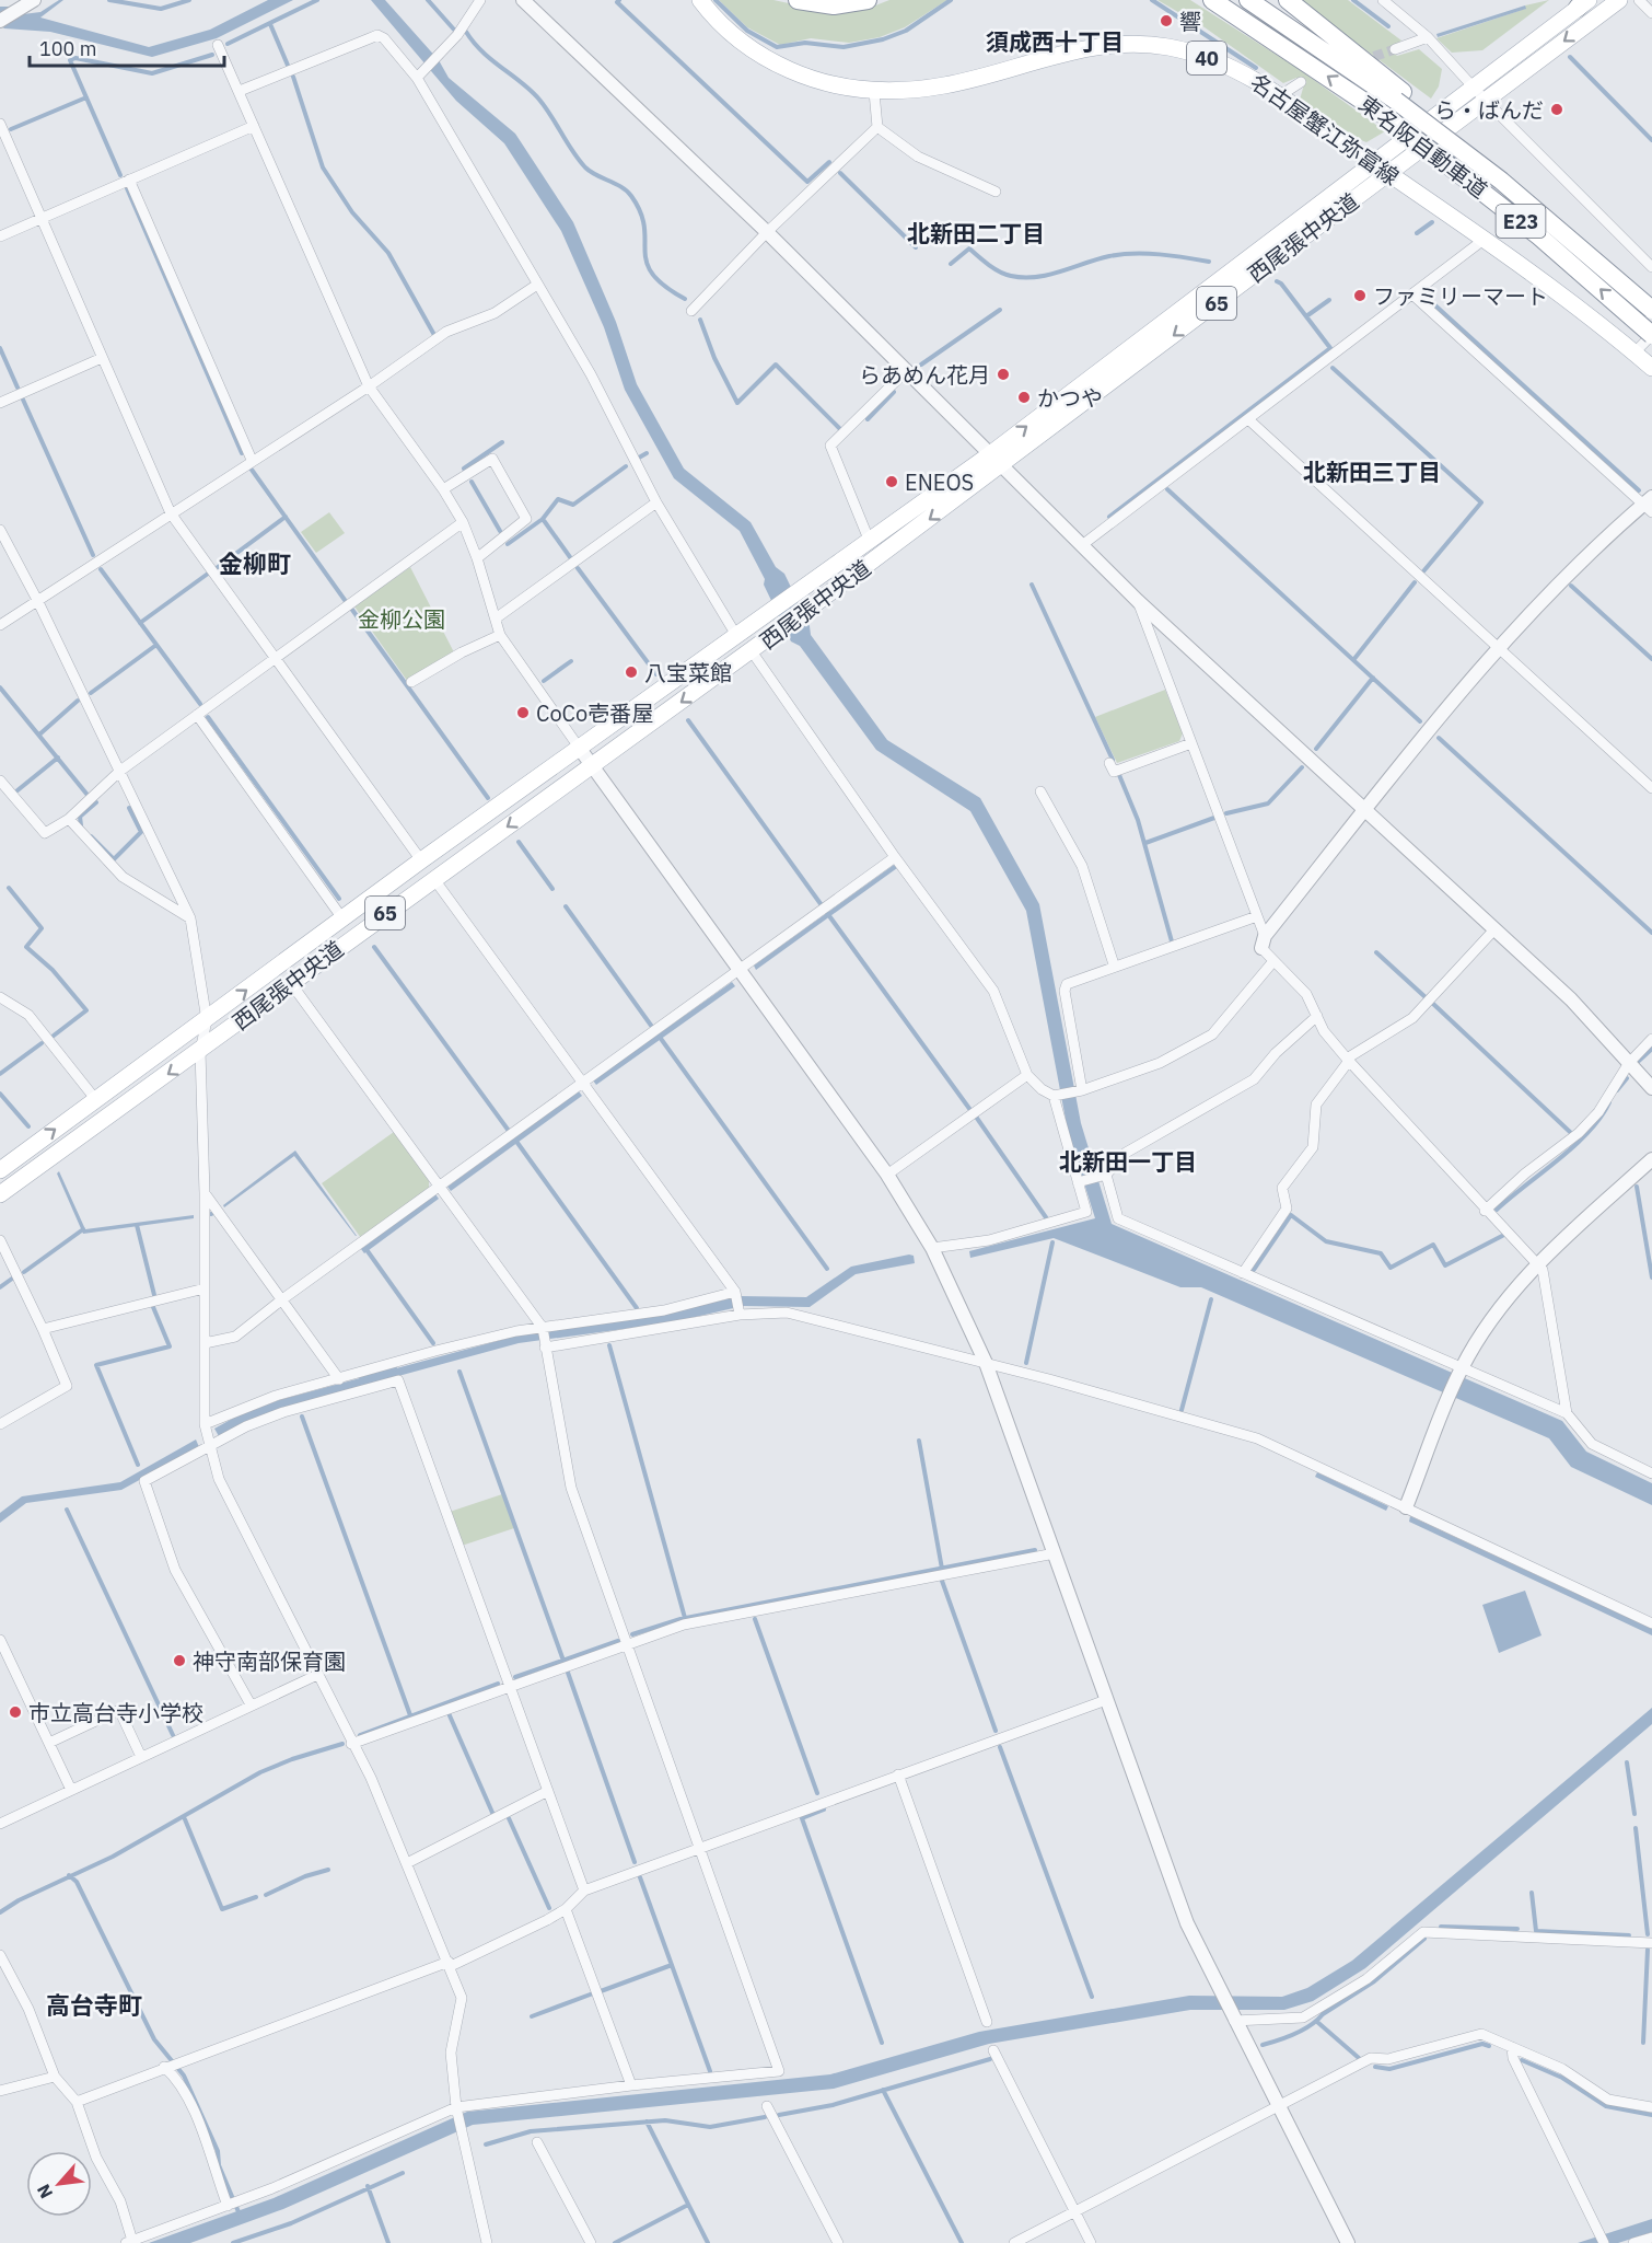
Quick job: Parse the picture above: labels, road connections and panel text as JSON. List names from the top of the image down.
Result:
{
  "streets": {
    "highway": ["東名阪自動車道", "E23"],
    "main road": [
      "40",
      "名古屋蟹江弥富線",
      "西尾張中央道",
      "65"
    ]
  },
  "crossings": [
    ["名古屋蟹江弥富線", "西尾張中央道"]
  ],
  "districts": [
    "須成西十丁目",
    "北新田二丁目",
    "北新田三丁目",
    "金柳町",
    "北新田一丁目",
    "高台寺町"
  ],
  "parks": ["金柳公園"],
  "places": [
    "響",
    "ら・ばんだ",
    "ファミリーマート",
    "らあめん花月",
    "かつや",
    "ENEOS",
    "八宝菜館",
    "CoCo壱番屋",
    "神守南部保育園",
    "市立高台寺小学校"
  ],
  "scale_bar": "100 m",
  "north": "bottom left"
}
